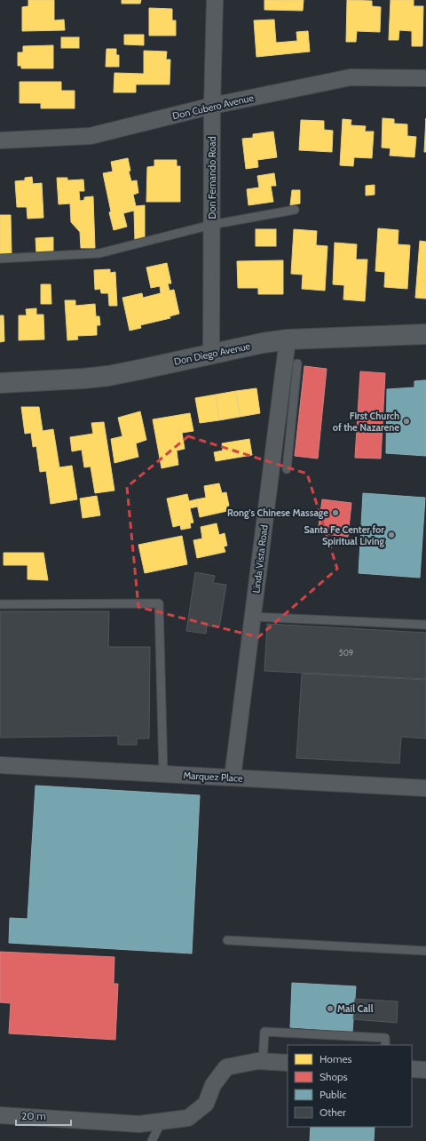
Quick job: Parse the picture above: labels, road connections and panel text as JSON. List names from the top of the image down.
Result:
{
  "streets": {
    "street": [
      "Don Cubero Avenue",
      "Don Fernando Road",
      "Don Diego Avenue",
      "Linda Vista Road",
      "Marquez Place"
    ]
  },
  "crossings": [
    ["Don Cubero Avenue", "Don Fernando Road"],
    ["Don Fernando Road", "Don Diego Avenue"],
    ["Don Diego Avenue", "Linda Vista Road"],
    ["Linda Vista Road", "Marquez Place"]
  ],
  "places": [
    "First Church of the Nazarene",
    "Rong's Chinese Massage",
    "Santa Fe Center for Spiritual Living",
    "Mail Call"
  ],
  "house_numbers": ["509"],
  "legend": [
    "Homes",
    "Shops",
    "Public",
    "Other"
  ],
  "scale_bar": "20 m"
}
